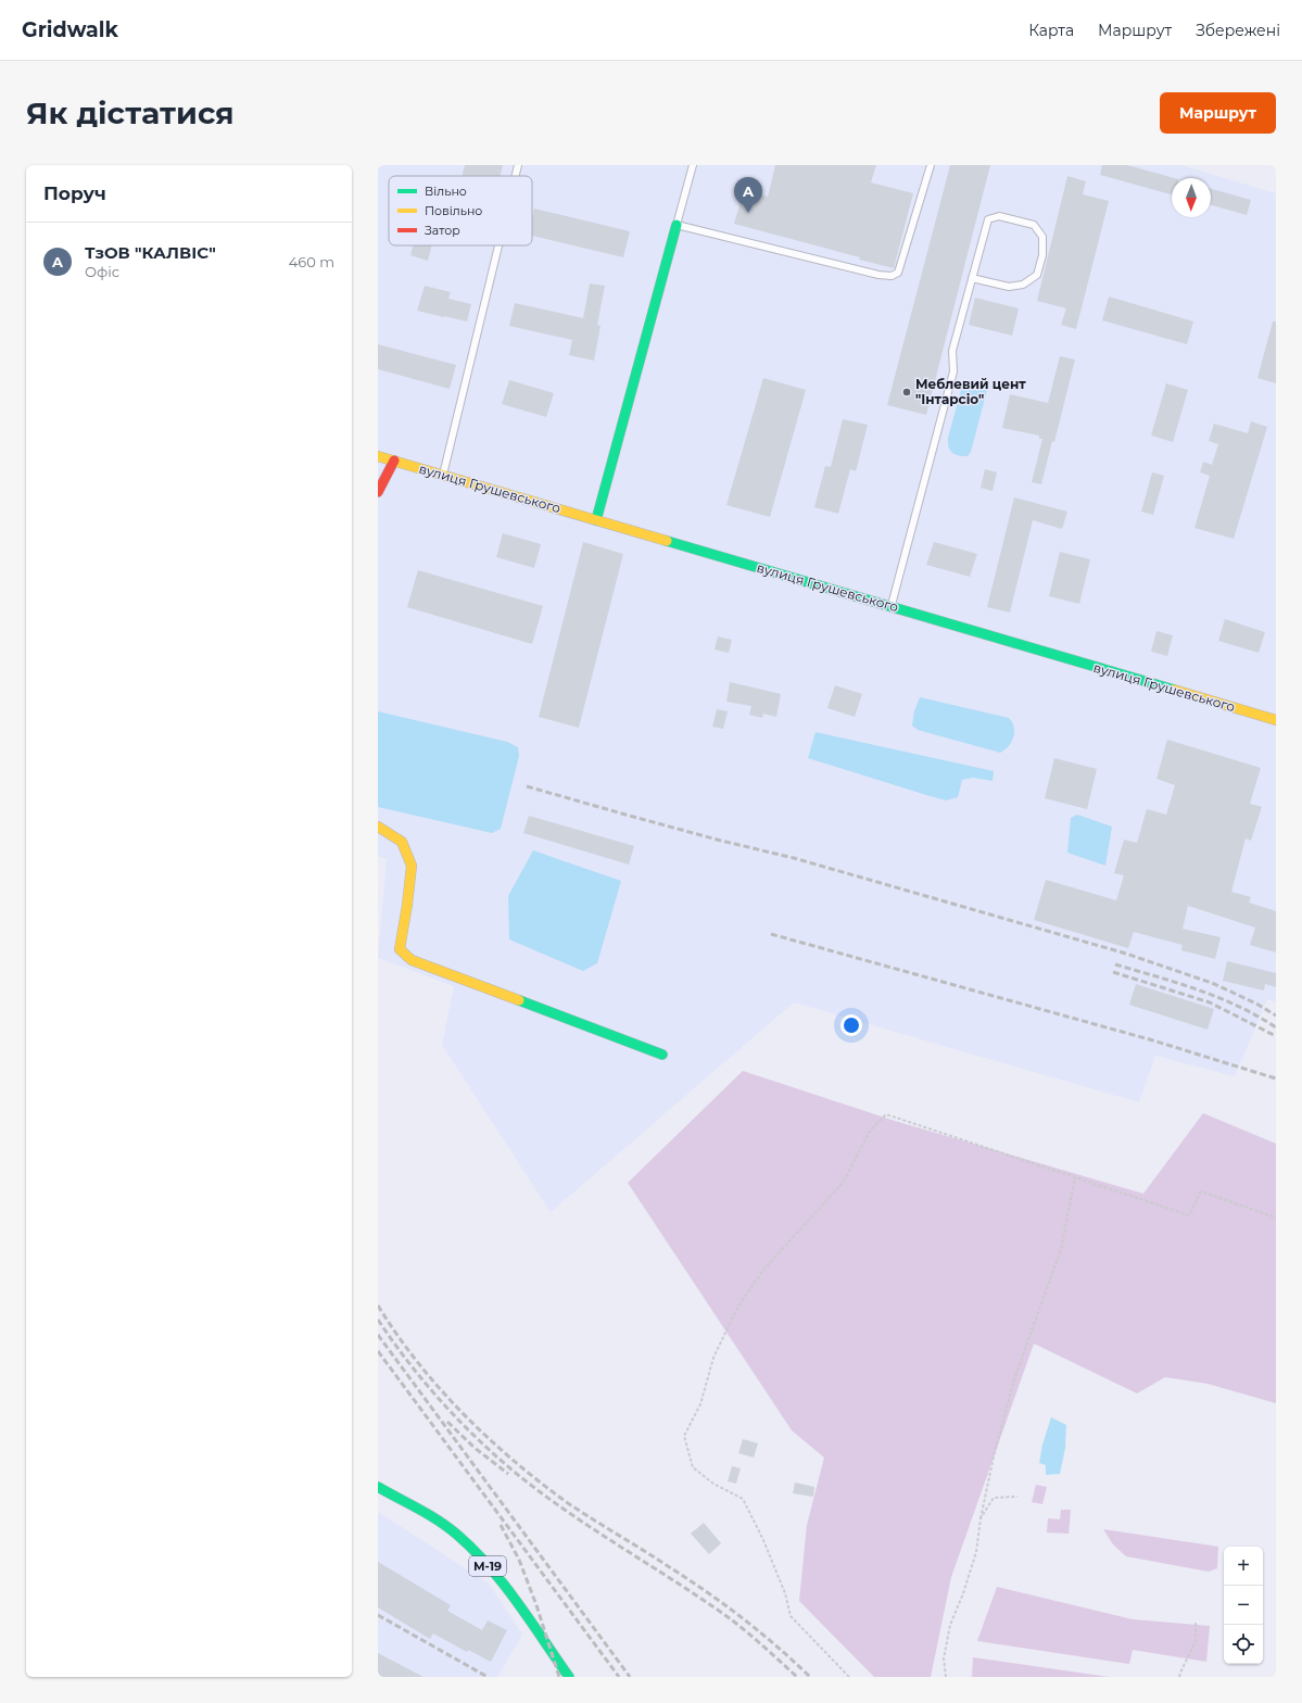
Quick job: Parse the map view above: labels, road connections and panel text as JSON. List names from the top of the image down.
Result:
{
  "streets": {
    "main road": ["вулиця Грушевського", "М-19"]
  },
  "places": ["Меблевий цент \"Інтарсіо\""],
  "legend": ["Вільно", "Повільно", "Затор"],
  "north": "bottom",
  "page": {
    "header": "Gridwalk",
    "nav": ["Карта", "Маршрут", "Збережені"],
    "buttons": "Маршрут",
    "title": "Як дістатися",
    "heading": "Поруч",
    "pins": "A",
    "list": [
      {
        "mark": "A",
        "name": "ТзОВ \"КАЛВІС\"",
        "note": "Офіс",
        "value": "460 m"
      }
    ],
    "map_buttons": ["+", "−"]
  }
}
